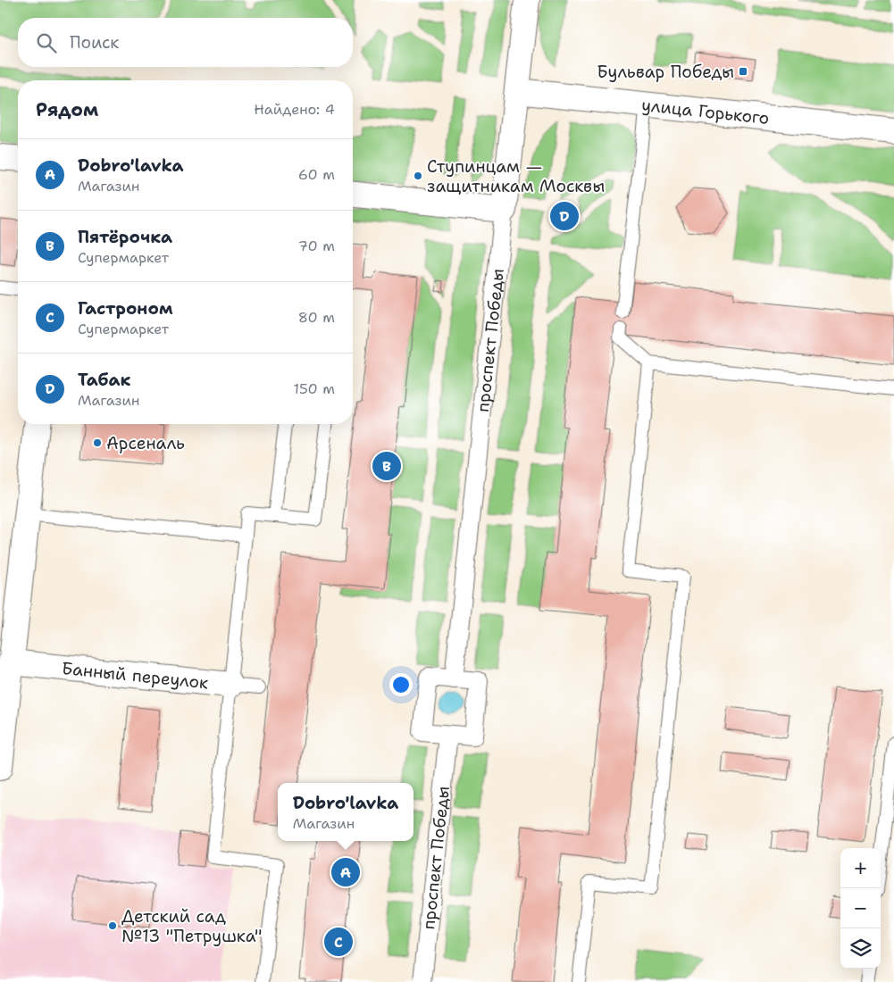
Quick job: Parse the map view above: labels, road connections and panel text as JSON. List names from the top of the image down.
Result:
{
  "streets": {
    "main road": ["улица Горького", "проспект Победы", "Банный переулок"]
  },
  "crossings": [
    ["улица Горького", "проспект Победы"]
  ],
  "places": {
    "transit": ["Бульвар Победы"],
    "other": ["Ступинцам — защитникам Москвы", "Арсеналь", "Детский сад №13 \"Петрушка\""]
  },
  "page": {
    "search": "Поиск",
    "heading": ["Рядом", "Найдено: 4"],
    "list": [
      {
        "mark": "A",
        "name": "Dobro'lavka",
        "note": "Магазин",
        "value": "60 m"
      },
      {
        "mark": "B",
        "name": "Пятёрочка",
        "note": "Супермаркет",
        "value": "70 m"
      },
      {
        "mark": "C",
        "name": "Гастроном",
        "note": "Супермаркет",
        "value": "80 m"
      },
      {
        "mark": "D",
        "name": "Табак",
        "note": "Магазин",
        "value": "150 m"
      }
    ],
    "pins": [
      "D",
      "B",
      "A",
      "C"
    ],
    "popup": ["Dobro'lavka", "Магазин"],
    "map_buttons": ["+", "−"]
  }
}
